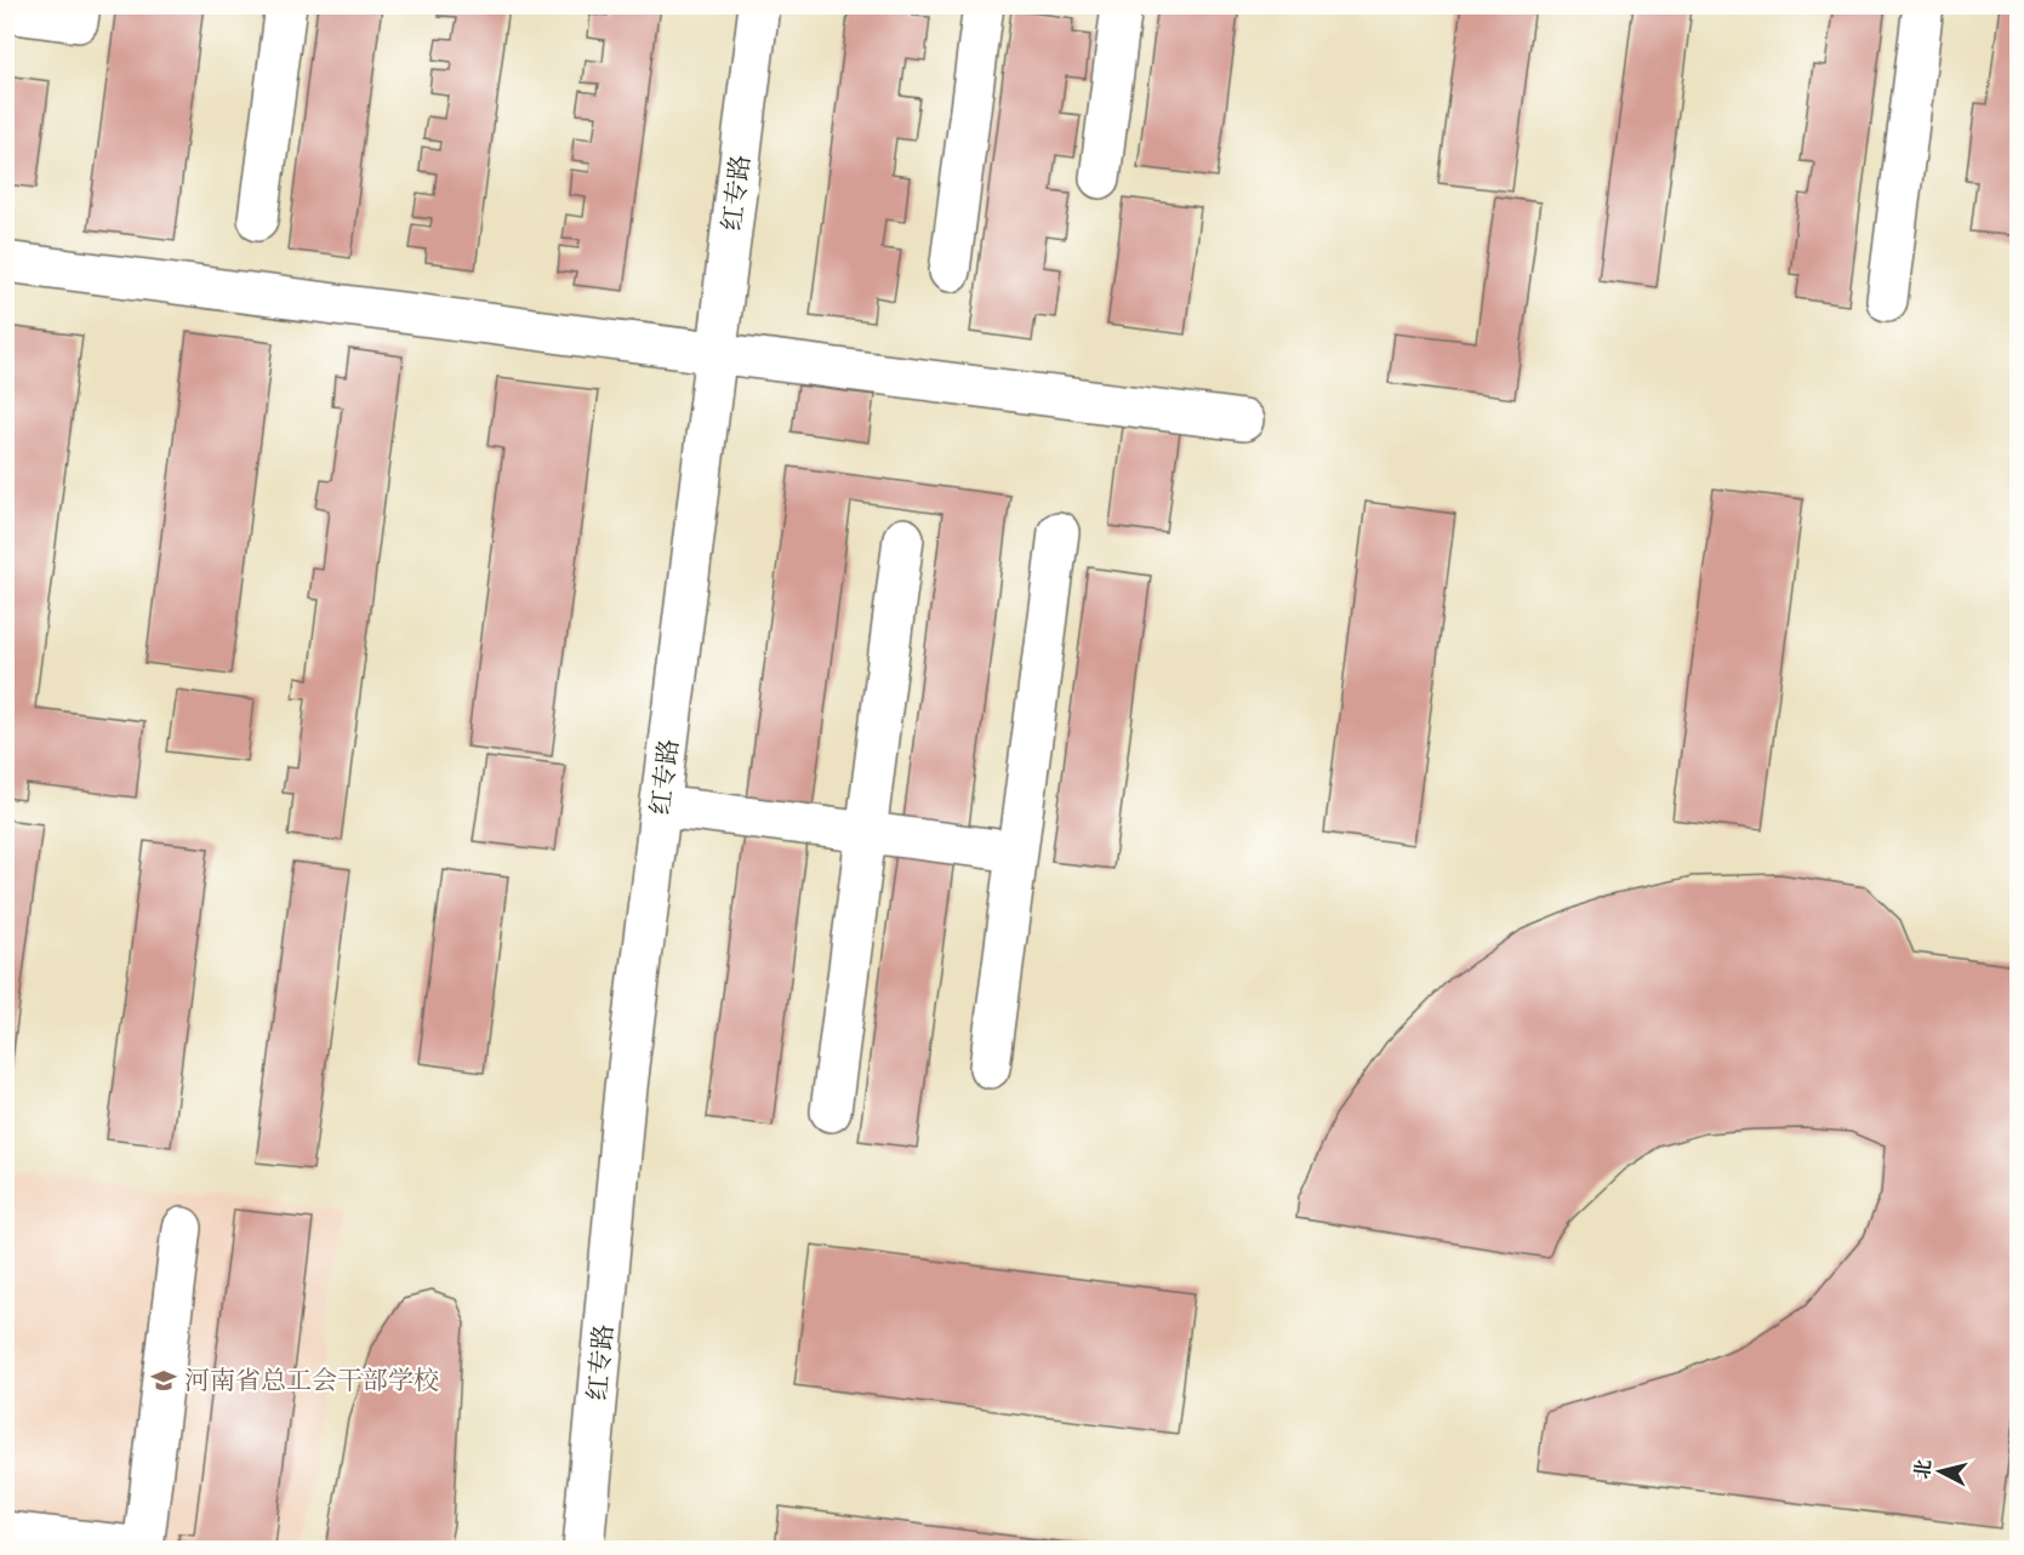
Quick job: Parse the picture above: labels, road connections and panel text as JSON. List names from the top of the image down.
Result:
{
  "streets": {
    "street": ["红专路"]
  },
  "places": {
    "school or university": ["河南省总工会干部学校"]
  },
  "north": "left"
}
